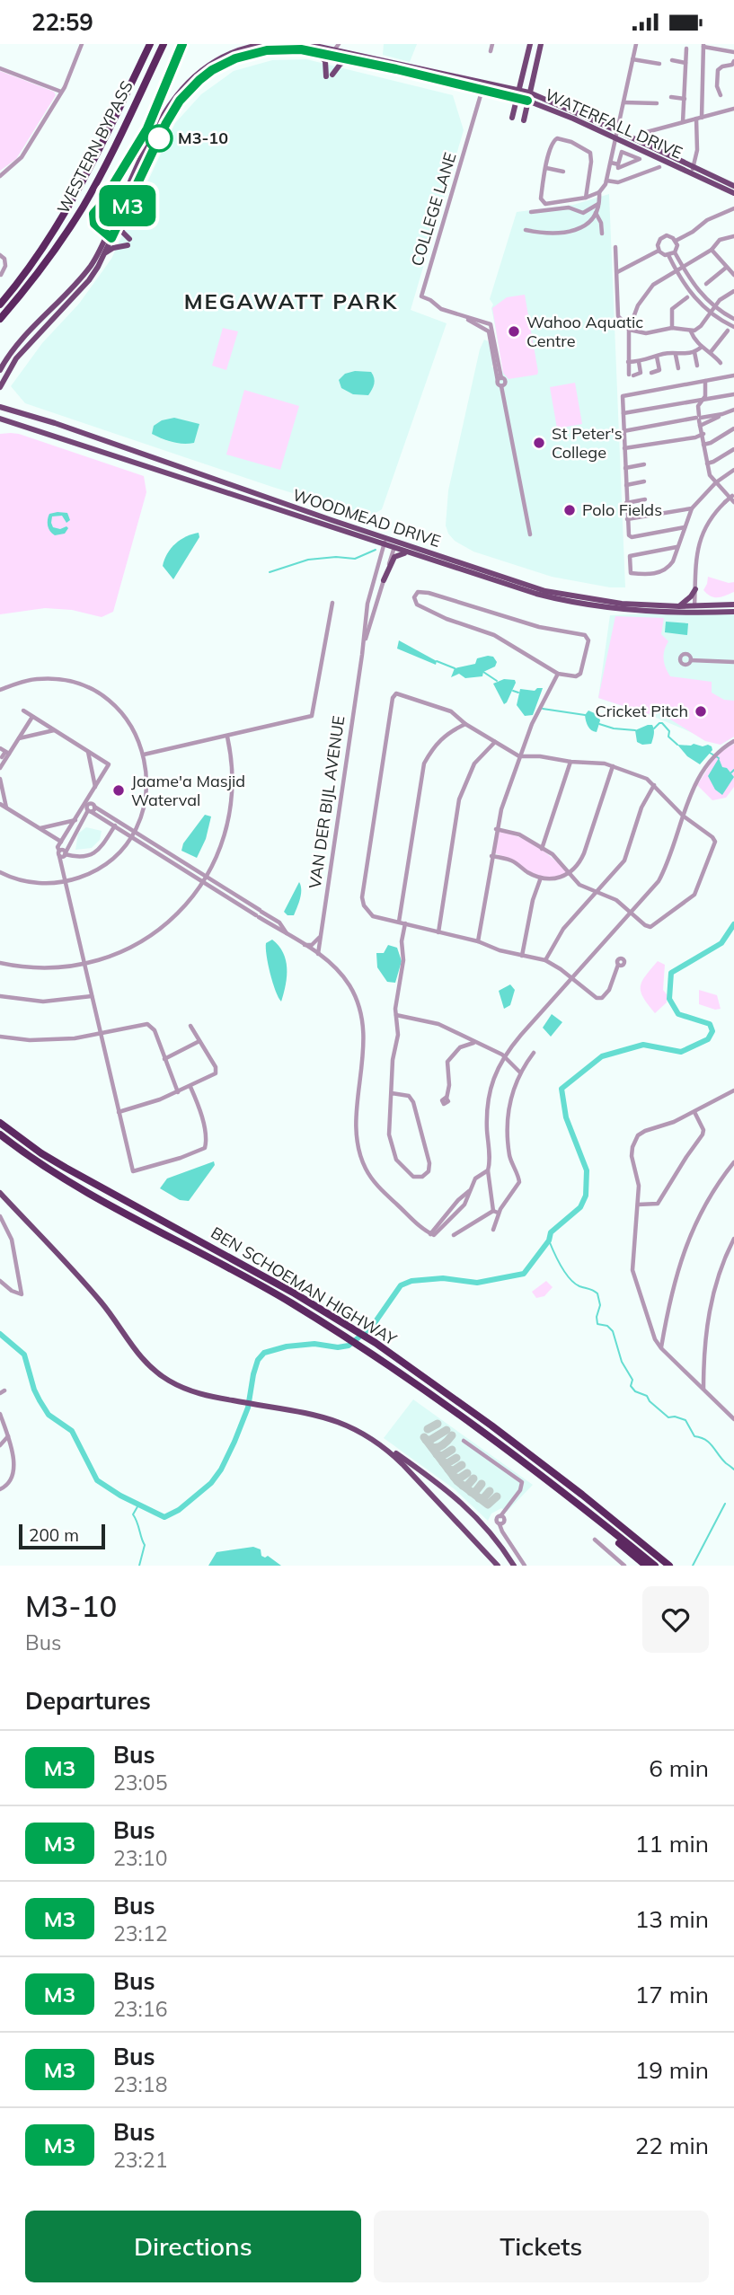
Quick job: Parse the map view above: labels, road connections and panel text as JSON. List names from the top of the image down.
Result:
{
  "streets": {
    "highway": ["WESTERN BYPASS", "BEN SCHOEMAN HIGHWAY"],
    "main road": ["WATERFALL DRIVE", "WOODMEAD DRIVE"],
    "street": ["COLLEGE LANE", "VAN DER BIJL AVENUE"]
  },
  "crossings": [
    ["WATERFALL DRIVE", "COLLEGE LANE"],
    ["WOODMEAD DRIVE", "VAN DER BIJL AVENUE"]
  ],
  "districts": ["MEGAWATT PARK"],
  "places": [
    "M3-10",
    "Wahoo Aquatic Centre",
    "St Peter's College",
    "Polo Fields",
    "Cricket Pitch",
    "Jaame'a Masjid Waterval"
  ],
  "lines": ["bus line M3"],
  "scale_bar": "200 m",
  "page": {
    "status": "22:59",
    "on_map": "M3",
    "scale": "200 m",
    "heading": [
      ["M3-10", "Bus"],
      "Departures"
    ],
    "list": [
      {
        "mark": "M3",
        "name": "Bus",
        "note": "23:05",
        "value": "6 min"
      },
      {
        "mark": "M3",
        "name": "Bus",
        "note": "23:10",
        "value": "11 min"
      },
      {
        "mark": "M3",
        "name": "Bus",
        "note": "23:12",
        "value": "13 min"
      },
      {
        "mark": "M3",
        "name": "Bus",
        "note": "23:16",
        "value": "17 min"
      },
      {
        "mark": "M3",
        "name": "Bus",
        "note": "23:18",
        "value": "19 min"
      },
      {
        "mark": "M3",
        "name": "Bus",
        "note": "23:21",
        "value": "22 min"
      }
    ],
    "buttons": ["Directions", "Tickets"]
  }
}
